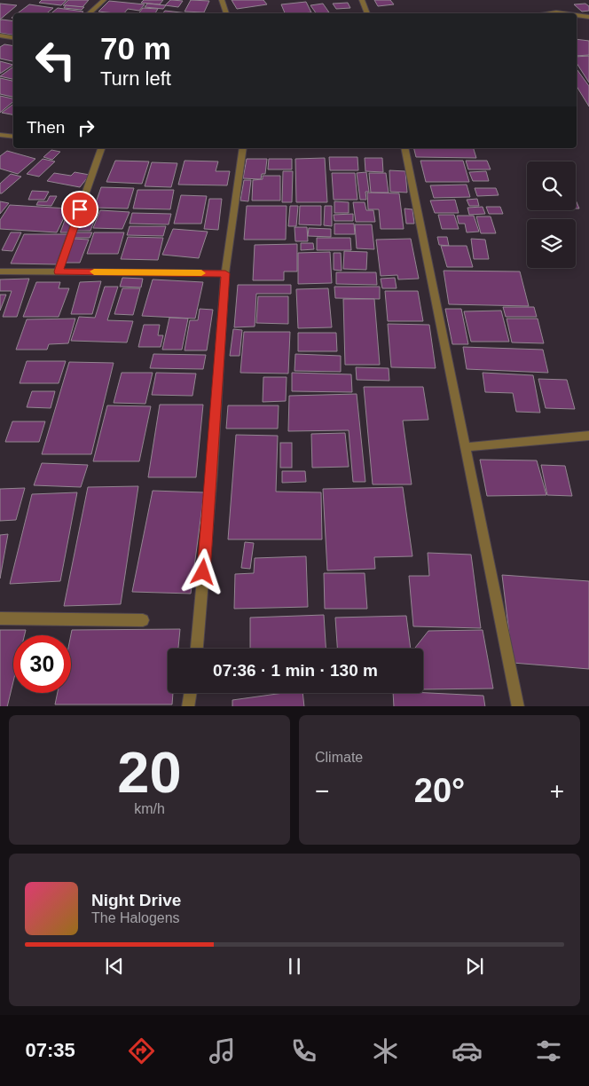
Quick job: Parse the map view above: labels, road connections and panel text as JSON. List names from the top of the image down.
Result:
{
  "page": {
    "turn": ["70 m", "Turn left"],
    "then": "Then",
    "limit": "30",
    "trip": "07:36 · 1 min · 130 m",
    "tile": [
      ["20", "km/h"],
      "Climate"
    ],
    "heat": ["−", "20°", "+"],
    "song": ["Night Drive", "The Halogens"],
    "tabs": "07:35"
  }
}
